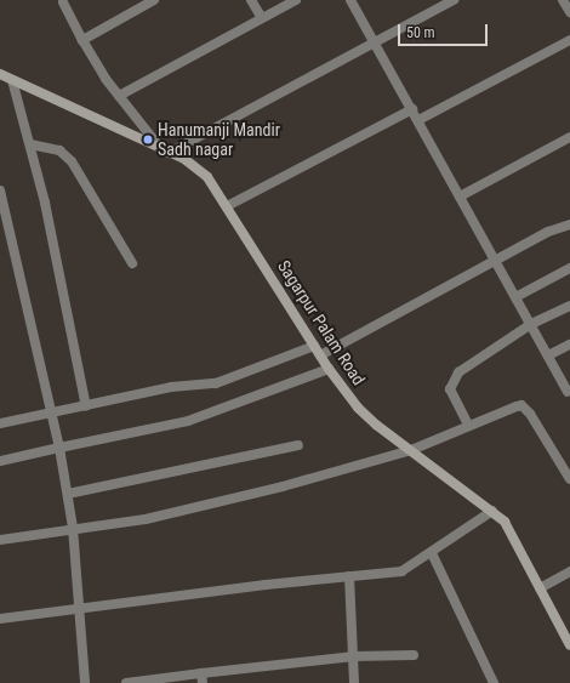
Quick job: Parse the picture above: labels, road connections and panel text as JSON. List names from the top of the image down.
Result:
{
  "streets": {
    "street": ["Sagarpur Palam Road"]
  },
  "places": ["Hanumanji Mandir Sadh nagar"],
  "scale_bar": "50 m"
}
